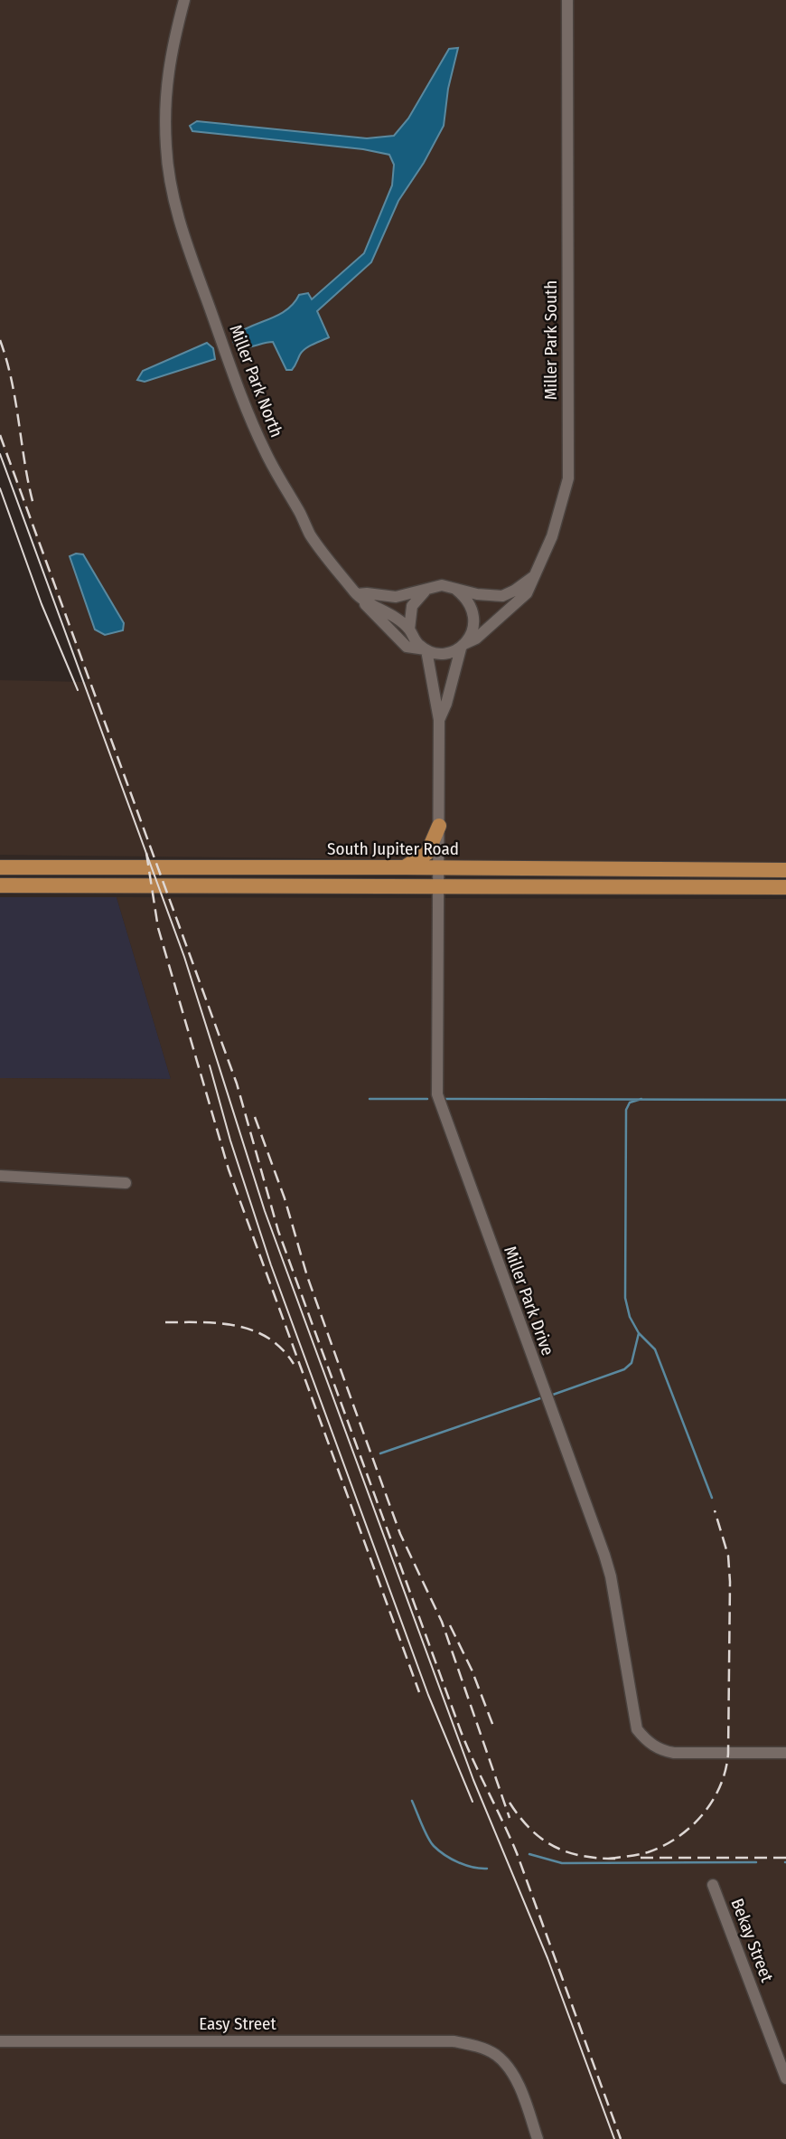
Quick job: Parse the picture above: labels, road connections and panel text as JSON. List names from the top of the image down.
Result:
{
  "streets": {
    "main road": ["South Jupiter Road"],
    "street": [
      "Miller Park South",
      "Miller Park North",
      "Miller Park Drive",
      "Bekay Street",
      "Easy Street"
    ]
  },
  "crossings": [
    ["Miller Park South", "Miller Park North"],
    ["Miller Park North", "Miller Park Drive"],
    ["South Jupiter Road", "Miller Park Drive"]
  ]
}
